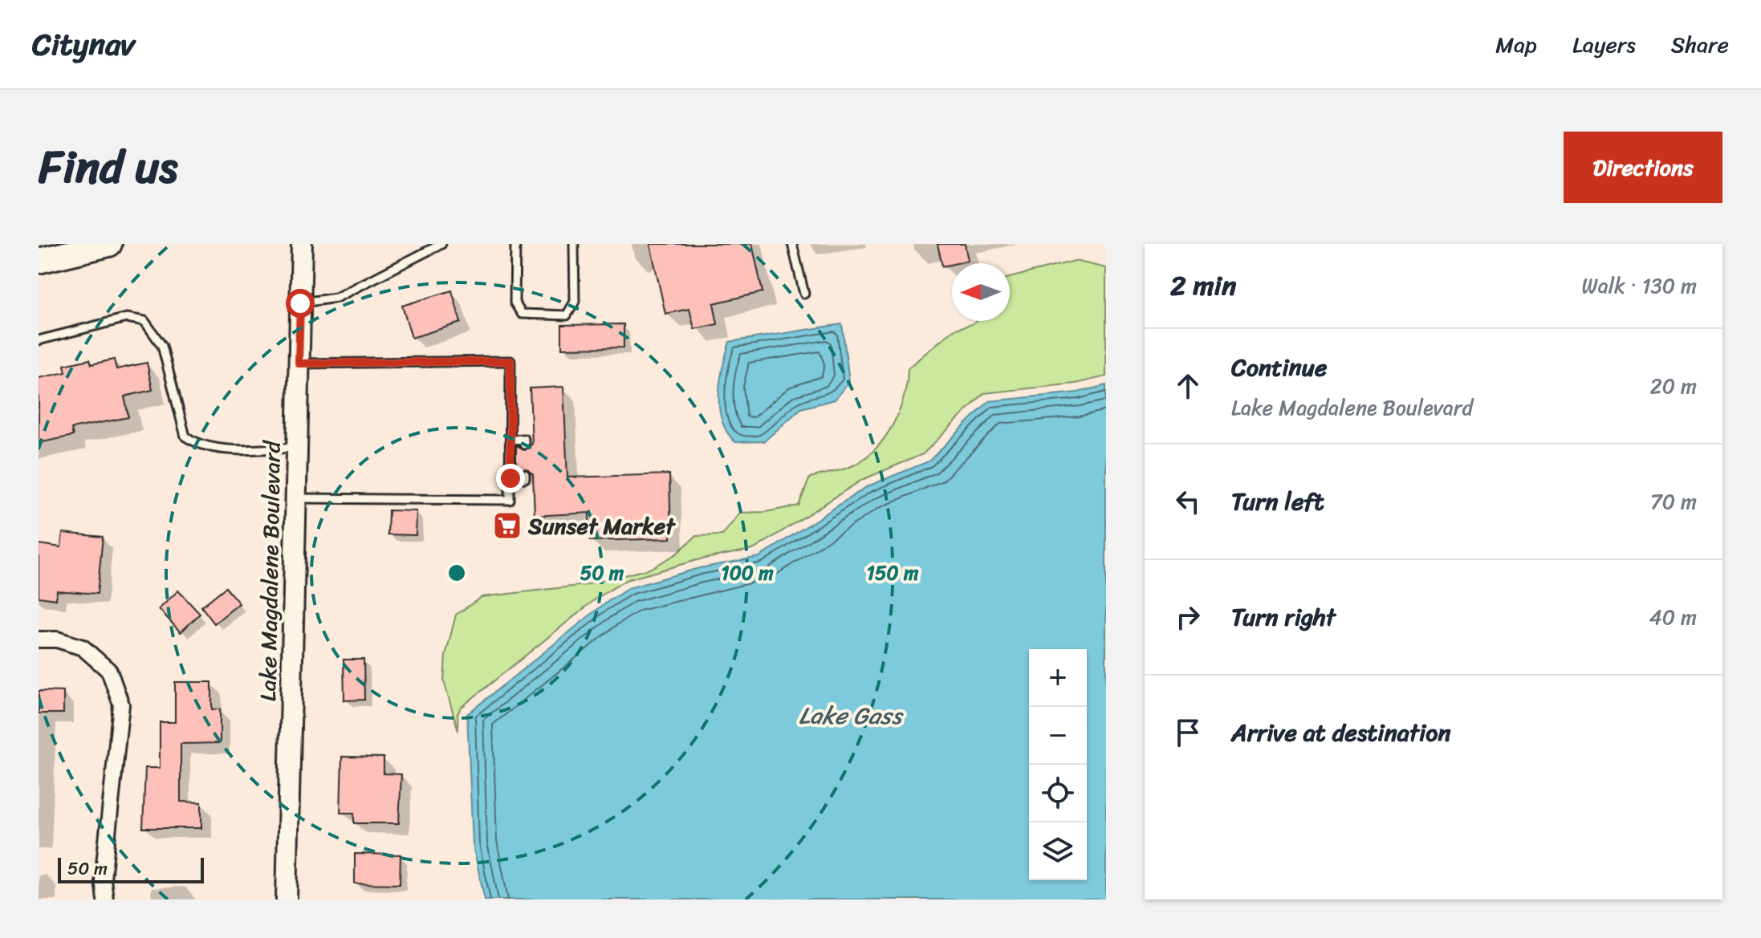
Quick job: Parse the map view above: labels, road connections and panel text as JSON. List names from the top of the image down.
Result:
{
  "streets": {
    "street": ["Lake Magdalene Boulevard"]
  },
  "water": ["Lake Gass"],
  "places": {
    "supermarket": ["Sunset Market"]
  },
  "scale_bar": "50 m",
  "north": "left",
  "page": {
    "header": "Citynav",
    "nav": ["Map", "Layers", "Share"],
    "title": "Find us",
    "buttons": "Directions",
    "heading": ["2 min", "Walk · 130 m"],
    "list": [
      ["Continue", "Lake Magdalene Boulevard", "20 m"],
      ["Turn left", "70 m"],
      ["Turn right", "40 m"],
      "Arrive at destination"
    ],
    "map_buttons": ["+", "−"],
    "scale": "50 m"
  },
  "rings": ["50 m", "100 m", "150 m"]
}
